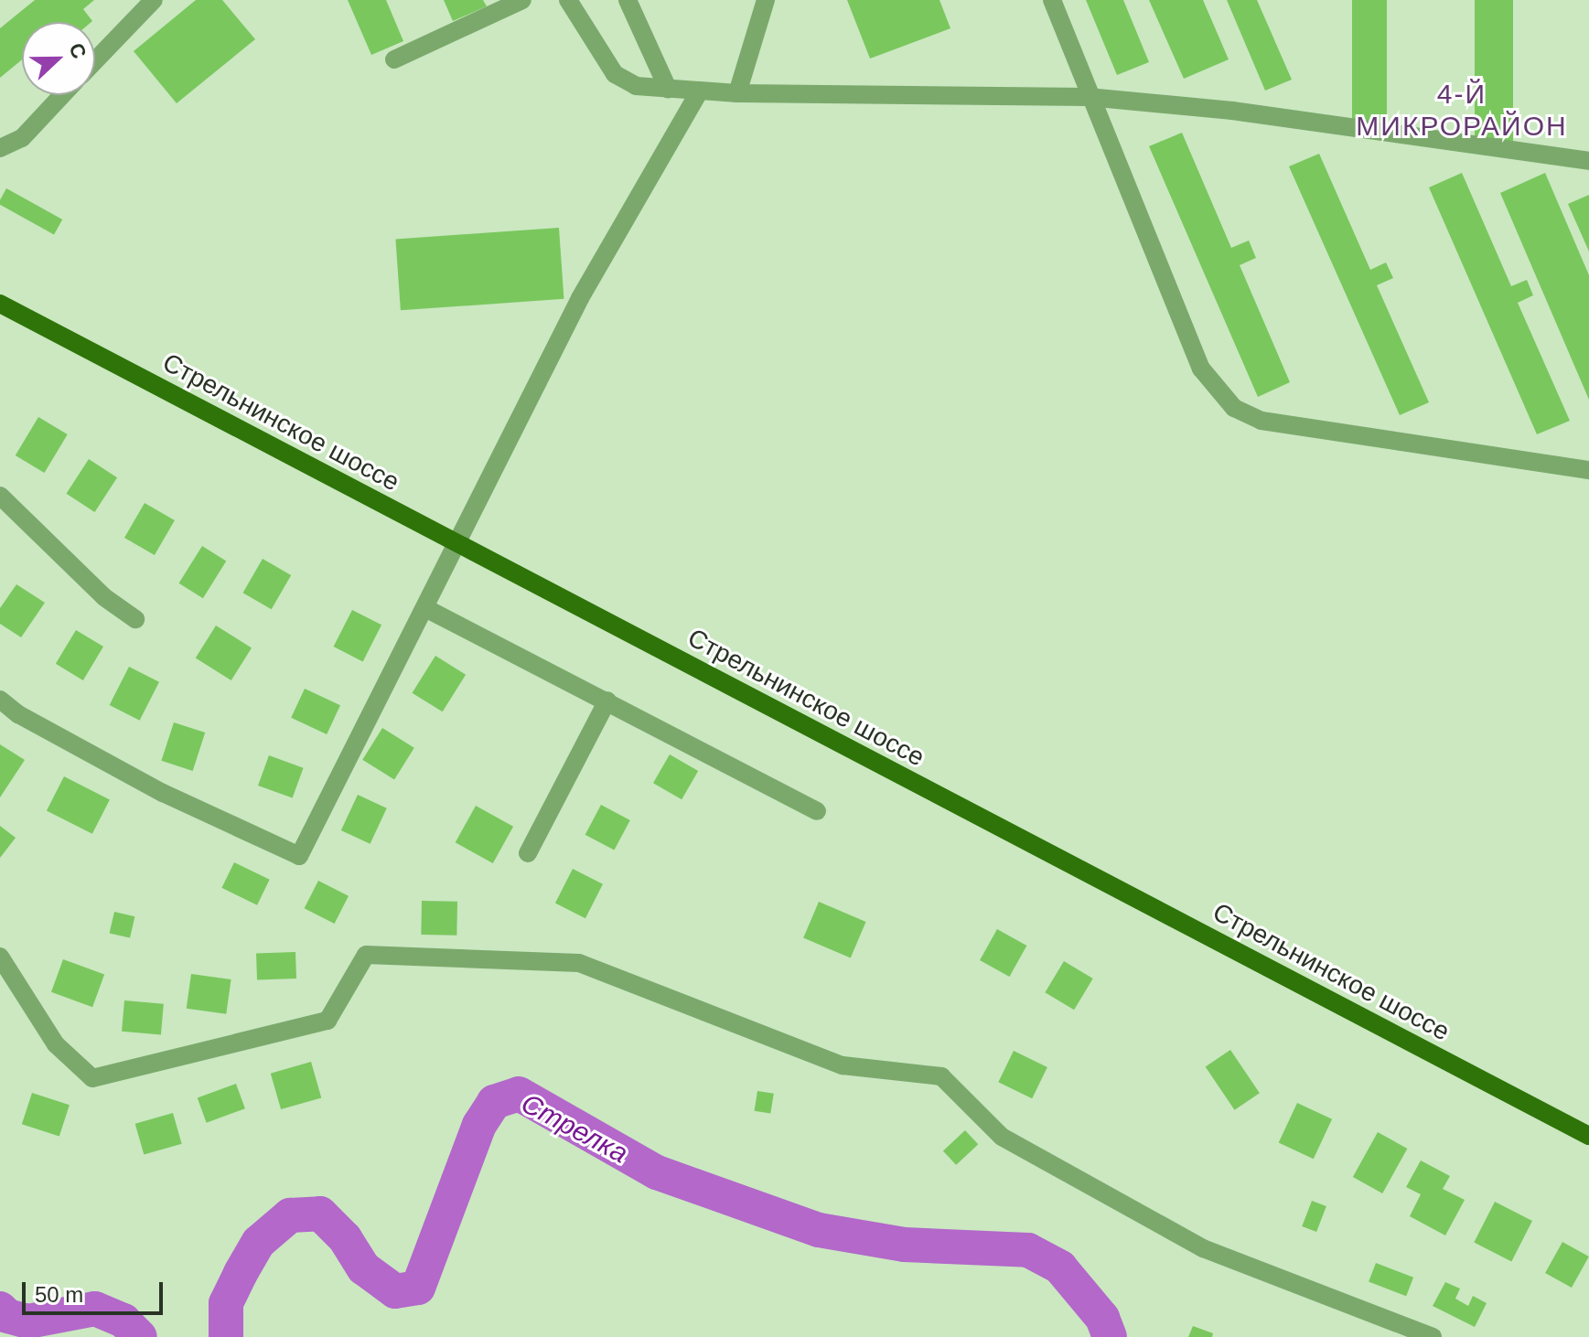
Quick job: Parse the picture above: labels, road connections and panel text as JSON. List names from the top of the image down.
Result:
{
  "streets": {
    "main road": ["Стрельнинское шоссе"]
  },
  "districts": ["4-Й МИКРОРАЙОН"],
  "water": ["Стрелка"],
  "scale_bar": "50 m",
  "north": "right"
}
